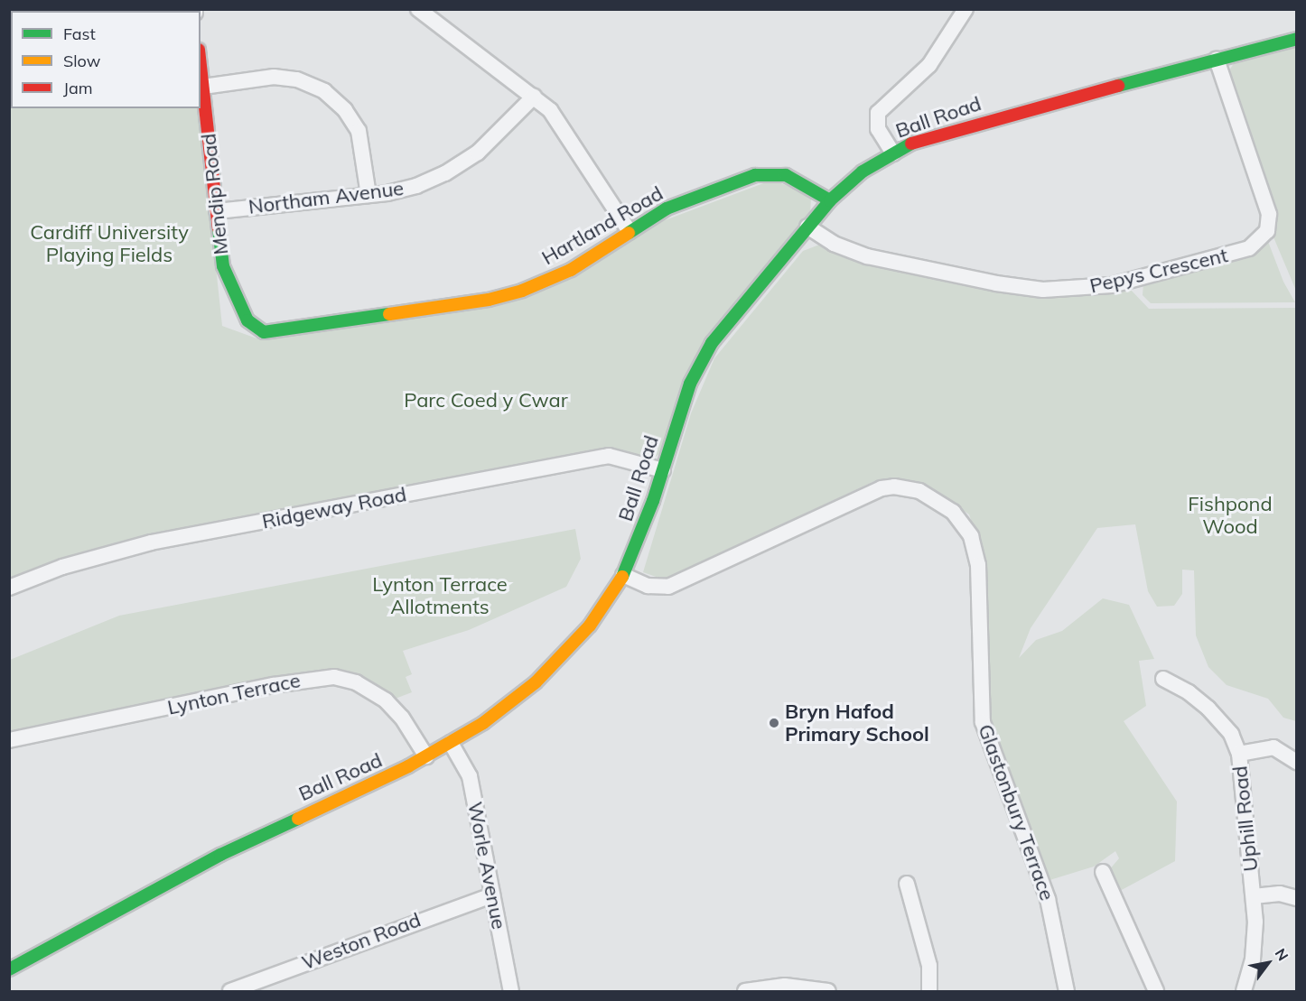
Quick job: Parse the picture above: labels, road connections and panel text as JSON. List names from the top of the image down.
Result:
{
  "streets": {
    "street": [
      "Ball Road",
      "Mendip Road",
      "Northam Avenue",
      "Hartland Road",
      "Pepys Crescent",
      "Ridgeway Road",
      "Lynton Terrace",
      "Glastonbury Terrace",
      "Uphill Road",
      "Worle Avenue",
      "Weston Road"
    ]
  },
  "crossings": [
    ["Ball Road", "Hartland Road"],
    ["Ball Road", "Pepys Crescent"],
    ["Ball Road", "Ridgeway Road"],
    ["Ball Road", "Lynton Terrace"],
    ["Ball Road", "Glastonbury Terrace"],
    ["Ball Road", "Worle Avenue"],
    ["Mendip Road", "Northam Avenue"],
    ["Mendip Road", "Hartland Road"],
    ["Worle Avenue", "Weston Road"]
  ],
  "parks": [
    "Cardiff University Playing Fields",
    "Parc Coed y Cwar",
    "Fishpond Wood",
    "Lynton Terrace Allotments"
  ],
  "places": ["Bryn Hafod Primary School"],
  "legend": ["Fast", "Slow", "Jam"],
  "north": "top right"
}
